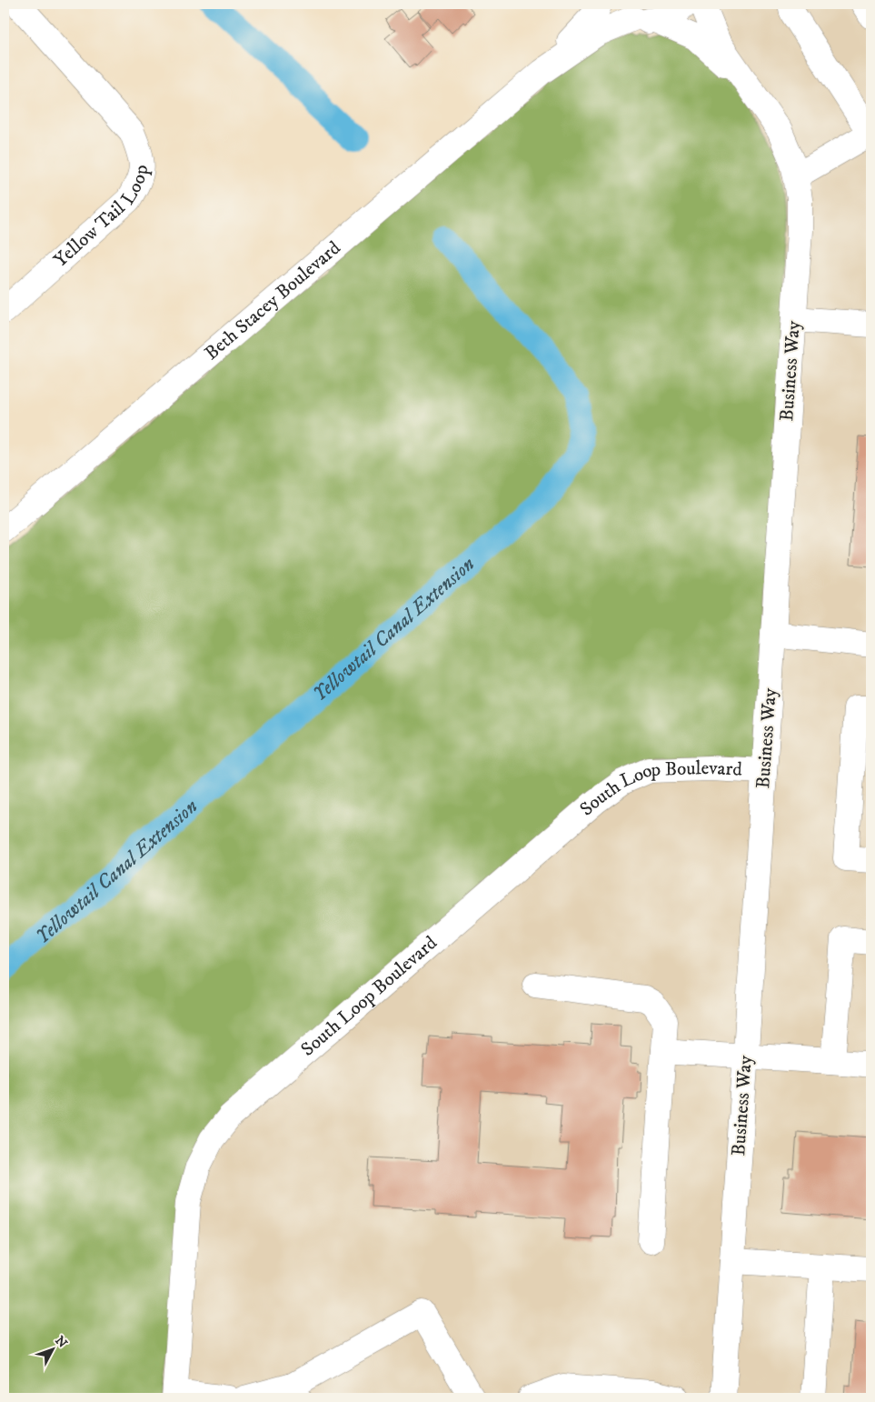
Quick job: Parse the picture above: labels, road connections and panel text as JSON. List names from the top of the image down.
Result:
{
  "streets": {
    "street": [
      "Yellow Tail Loop",
      "Beth Stacey Boulevard",
      "Business Way",
      "South Loop Boulevard"
    ]
  },
  "crossings": [
    ["Beth Stacey Boulevard", "Business Way"],
    ["Business Way", "South Loop Boulevard"]
  ],
  "water": ["Yellowtail Canal Extension"],
  "north": "top right"
}
